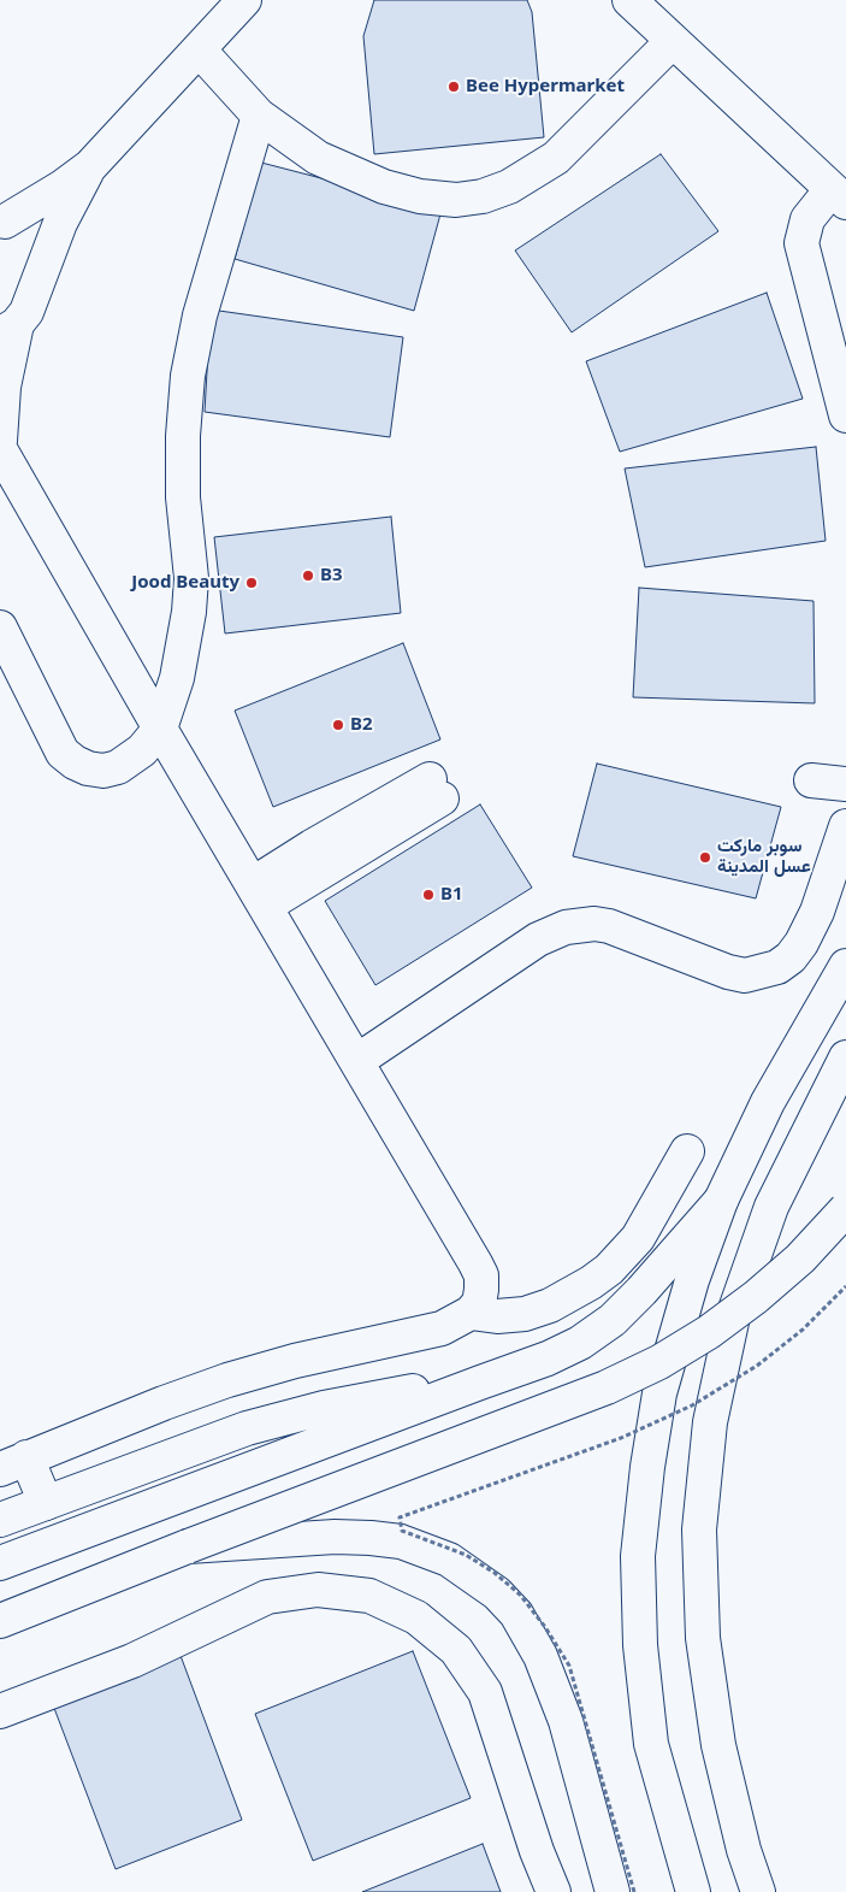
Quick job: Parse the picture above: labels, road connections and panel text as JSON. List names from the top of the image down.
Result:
{
  "places": [
    "Bee Hypermarket",
    "B3",
    "Jood Beauty",
    "B2",
    "سوبر ماركت عسل المدينة",
    "B1"
  ]
}
